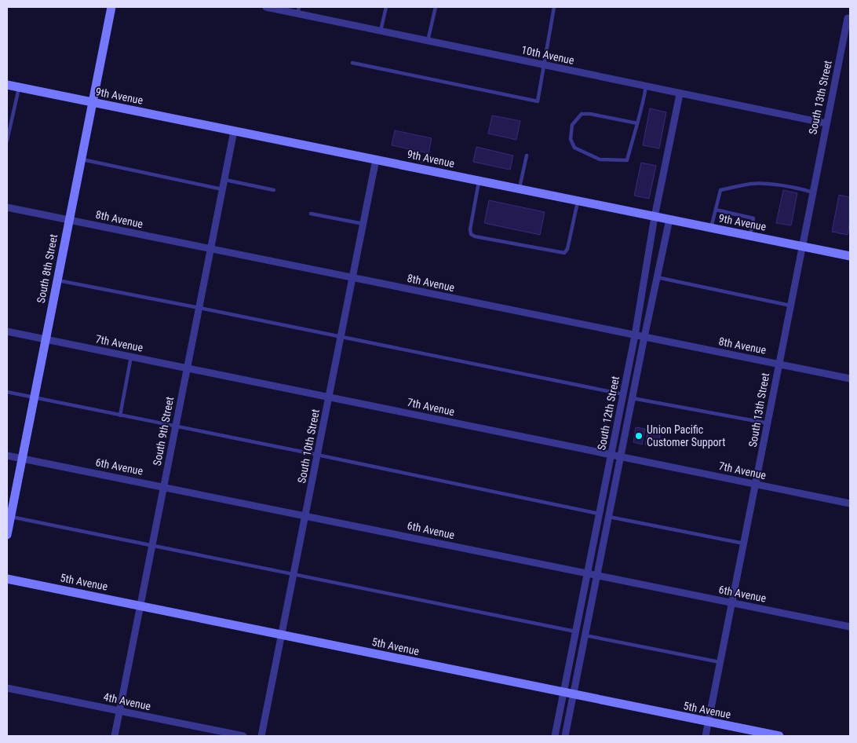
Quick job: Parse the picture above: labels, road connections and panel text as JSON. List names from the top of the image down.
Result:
{
  "streets": {
    "street": [
      "10th Avenue",
      "9th Avenue",
      "South 13th Street",
      "8th Avenue",
      "South 8th Street",
      "7th Avenue",
      "South 12th Street",
      "South 9th Street",
      "South 10th Street",
      "6th Avenue",
      "5th Avenue",
      "4th Avenue"
    ]
  },
  "crossings": [
    ["10th Avenue", "South 13th Street"],
    ["10th Avenue", "South 12th Street"],
    ["9th Avenue", "South 13th Street"],
    ["9th Avenue", "South 8th Street"],
    ["9th Avenue", "South 12th Street"],
    ["9th Avenue", "South 9th Street"],
    ["9th Avenue", "South 10th Street"],
    ["South 13th Street", "8th Avenue"],
    ["South 13th Street", "7th Avenue"],
    ["South 13th Street", "6th Avenue"],
    ["South 13th Street", "5th Avenue"],
    ["8th Avenue", "South 8th Street"],
    ["8th Avenue", "South 12th Street"],
    ["8th Avenue", "South 9th Street"],
    ["8th Avenue", "South 10th Street"],
    ["South 8th Street", "7th Avenue"],
    ["South 8th Street", "6th Avenue"],
    ["7th Avenue", "South 12th Street"],
    ["7th Avenue", "South 9th Street"],
    ["7th Avenue", "South 10th Street"],
    ["South 12th Street", "6th Avenue"],
    ["South 12th Street", "5th Avenue"],
    ["South 9th Street", "6th Avenue"],
    ["South 9th Street", "5th Avenue"],
    ["South 9th Street", "4th Avenue"],
    ["South 10th Street", "6th Avenue"],
    ["South 10th Street", "5th Avenue"]
  ],
  "places": ["Union Pacific Customer Support"]
}
